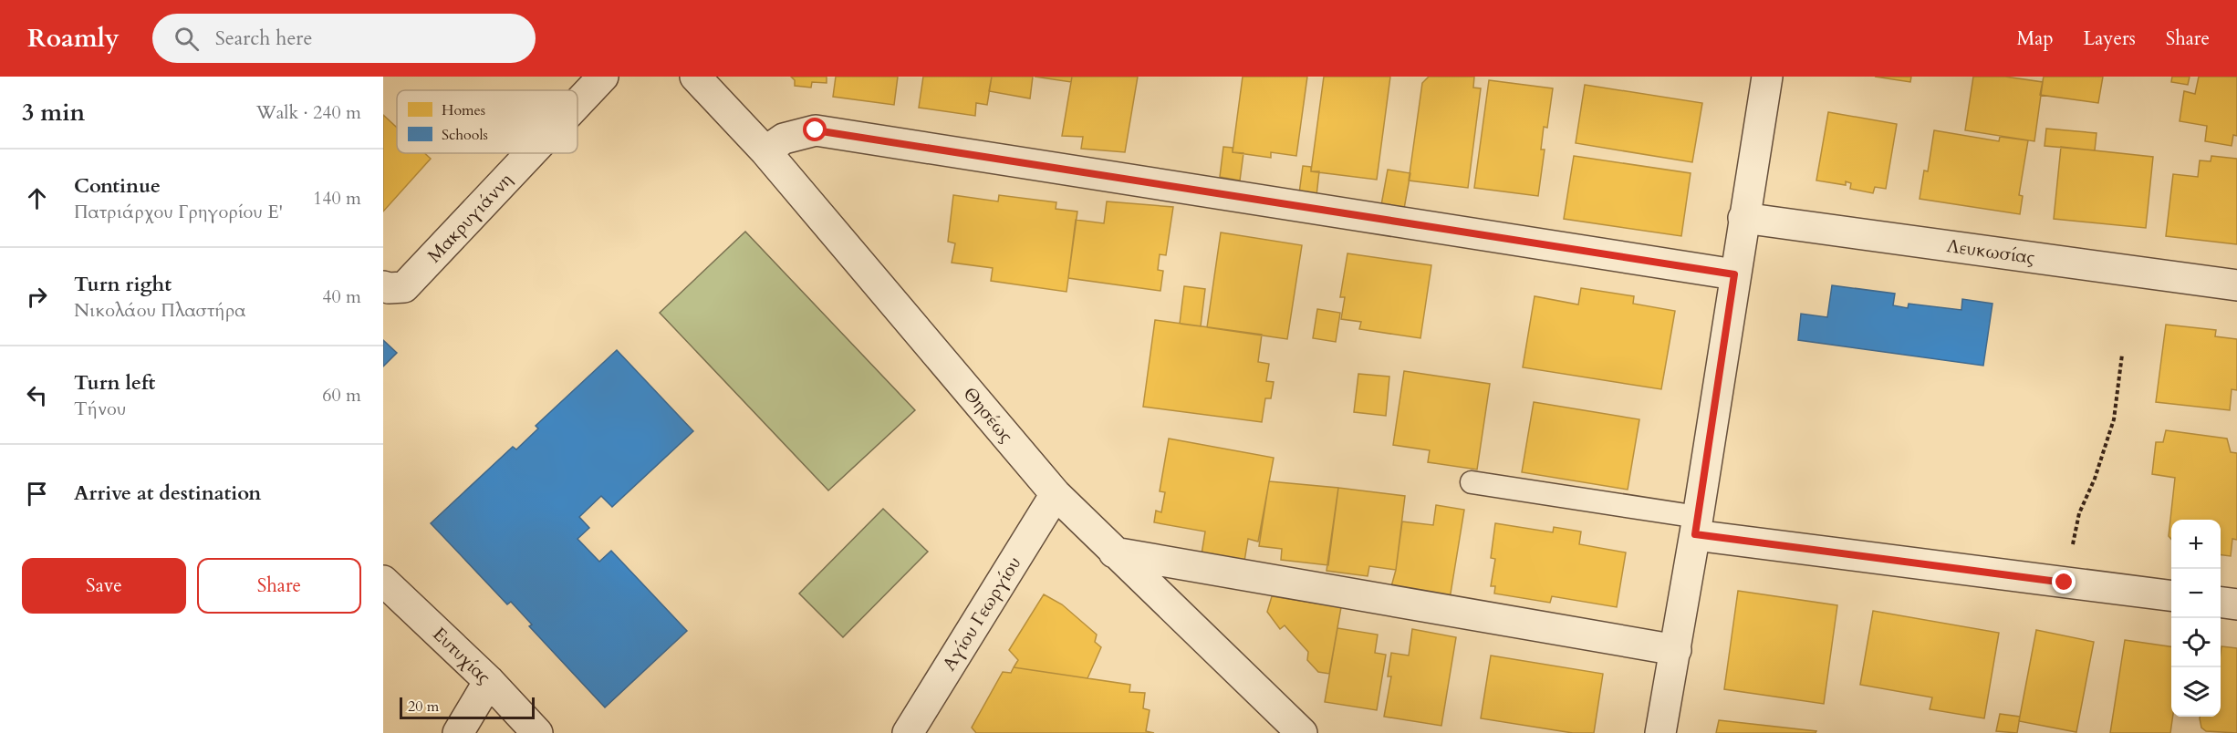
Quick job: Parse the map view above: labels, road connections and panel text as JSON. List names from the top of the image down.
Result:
{
  "streets": {
    "street": [
      "Μακρυγιάννη",
      "Λευκωσίας",
      "Θησέως",
      "Αγίου Γεωργίου",
      "Ευτυχίας"
    ]
  },
  "crossings": [
    ["Θησέως", "Αγίου Γεωργίου"]
  ],
  "legend": ["Homes", "Schools"],
  "scale_bar": "20 m",
  "page": {
    "header": "Roamly",
    "search": "Search here",
    "nav": ["Map", "Layers", "Share"],
    "heading": ["3 min", "Walk · 240 m"],
    "list": [
      ["Continue", "Πατριάρχου Γρηγορίου Ε'", "140 m"],
      ["Turn right", "Νικολάου Πλαστήρα", "40 m"],
      ["Turn left", "Τήνου", "60 m"],
      "Arrive at destination"
    ],
    "map_buttons": ["+", "−"],
    "buttons": ["Save", "Share"],
    "scale": "20 m"
  }
}
